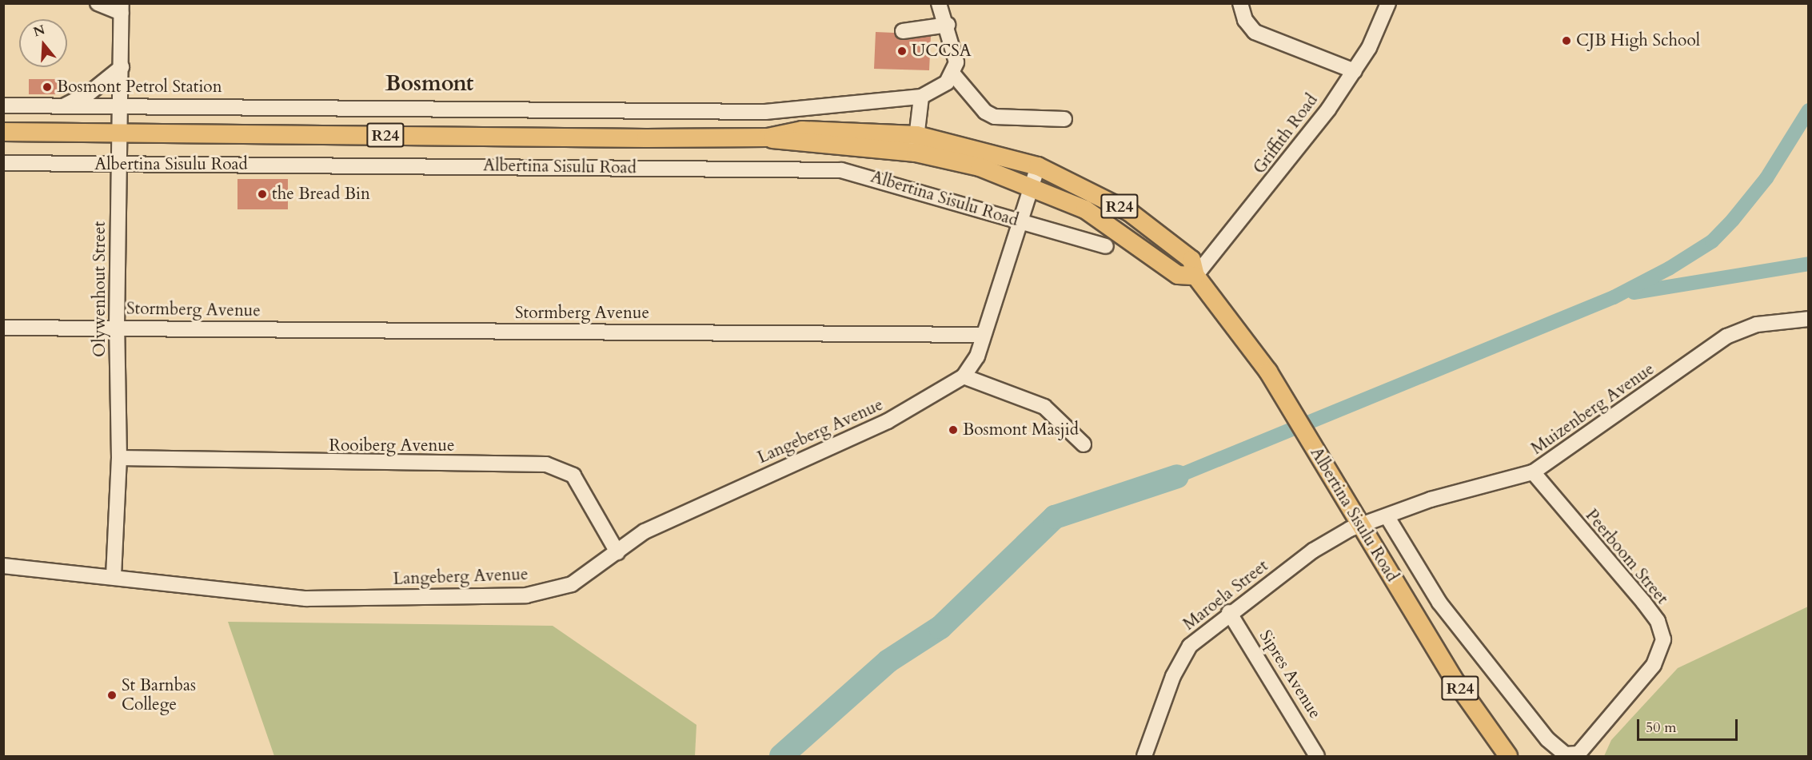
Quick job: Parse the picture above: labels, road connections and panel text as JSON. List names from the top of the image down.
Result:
{
  "streets": {
    "main road": ["R24", "Albertina Sisulu Road"],
    "street": [
      "Griffith Road",
      "Olywenhout Street",
      "Stormberg Avenue",
      "Muizenberg Avenue",
      "Langeberg Avenue",
      "Rooiberg Avenue",
      "Peerboom Street",
      "Maroela Street",
      "Sipres Avenue"
    ]
  },
  "crossings": [
    ["Griffith Road", "Albertina Sisulu Road"],
    ["Albertina Sisulu Road", "Olywenhout Street"],
    ["Albertina Sisulu Road", "Muizenberg Avenue"],
    ["Albertina Sisulu Road", "Peerboom Street"],
    ["Albertina Sisulu Road", "Maroela Street"],
    ["Olywenhout Street", "Stormberg Avenue"],
    ["Olywenhout Street", "Langeberg Avenue"],
    ["Olywenhout Street", "Rooiberg Avenue"],
    ["Stormberg Avenue", "Langeberg Avenue"],
    ["Muizenberg Avenue", "Peerboom Street"],
    ["Muizenberg Avenue", "Maroela Street"],
    ["Langeberg Avenue", "Rooiberg Avenue"],
    ["Maroela Street", "Sipres Avenue"]
  ],
  "districts": ["Bosmont"],
  "places": [
    "CJB High School",
    "UCCSA",
    "Bosmont Petrol Station",
    "the Bread Bin",
    "Bosmont Masjid",
    "St Barnbas College"
  ],
  "scale_bar": "50 m",
  "north": "top"
}
